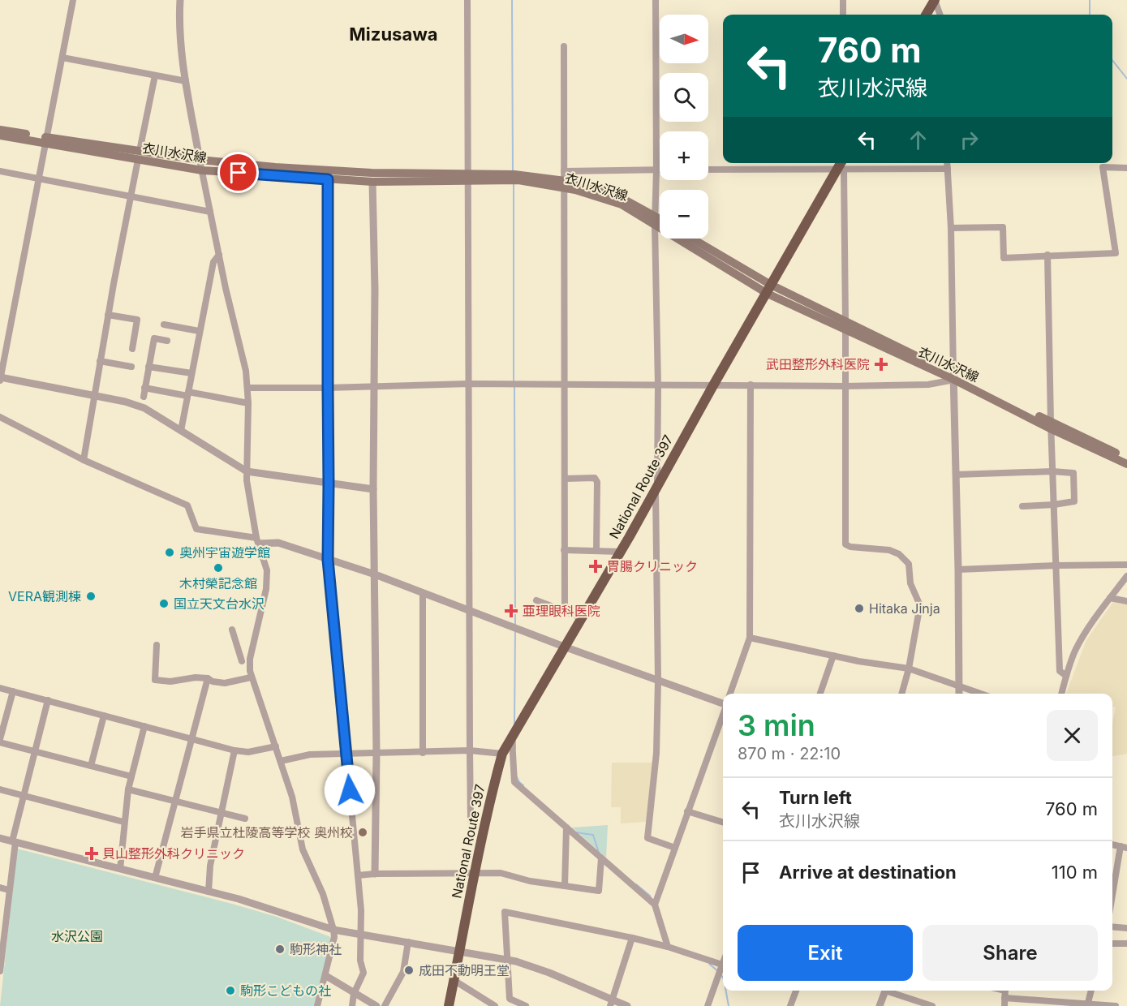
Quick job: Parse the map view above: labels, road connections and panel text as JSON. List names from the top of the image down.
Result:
{
  "streets": {
    "highway": ["National Route 397"],
    "main road": ["衣川水沢線"]
  },
  "crossings": [
    ["衣川水沢線", "National Route 397"]
  ],
  "districts": ["Mizusawa"],
  "parks": ["水沢公園"],
  "places": {
    "health": [
      "武田整形外科医院",
      "胃腸クリニック",
      "亜理眼科医院",
      "貝山整形外科クリニック"
    ],
    "other": [
      "奥州宇宙遊学館",
      "木村榮記念館",
      "VERA観測棟",
      "国立天文台水沢",
      "Hitaka Jinja",
      "岩手県立杜陵高等学校 奥州校",
      "駒形神社",
      "成田不動明王堂",
      "駒形こどもの社"
    ]
  },
  "north": "right",
  "page": {
    "map_buttons": ["+", "−"],
    "turn": ["760 m", "衣川水沢線"],
    "heading": ["3 min", "870 m · 22:10"],
    "list": [
      {
        "name": "Turn left",
        "note": "衣川水沢線",
        "value": "760 m"
      },
      {
        "name": "Arrive at destination",
        "value": "110 m"
      }
    ],
    "buttons": ["Exit", "Share"]
  }
}
